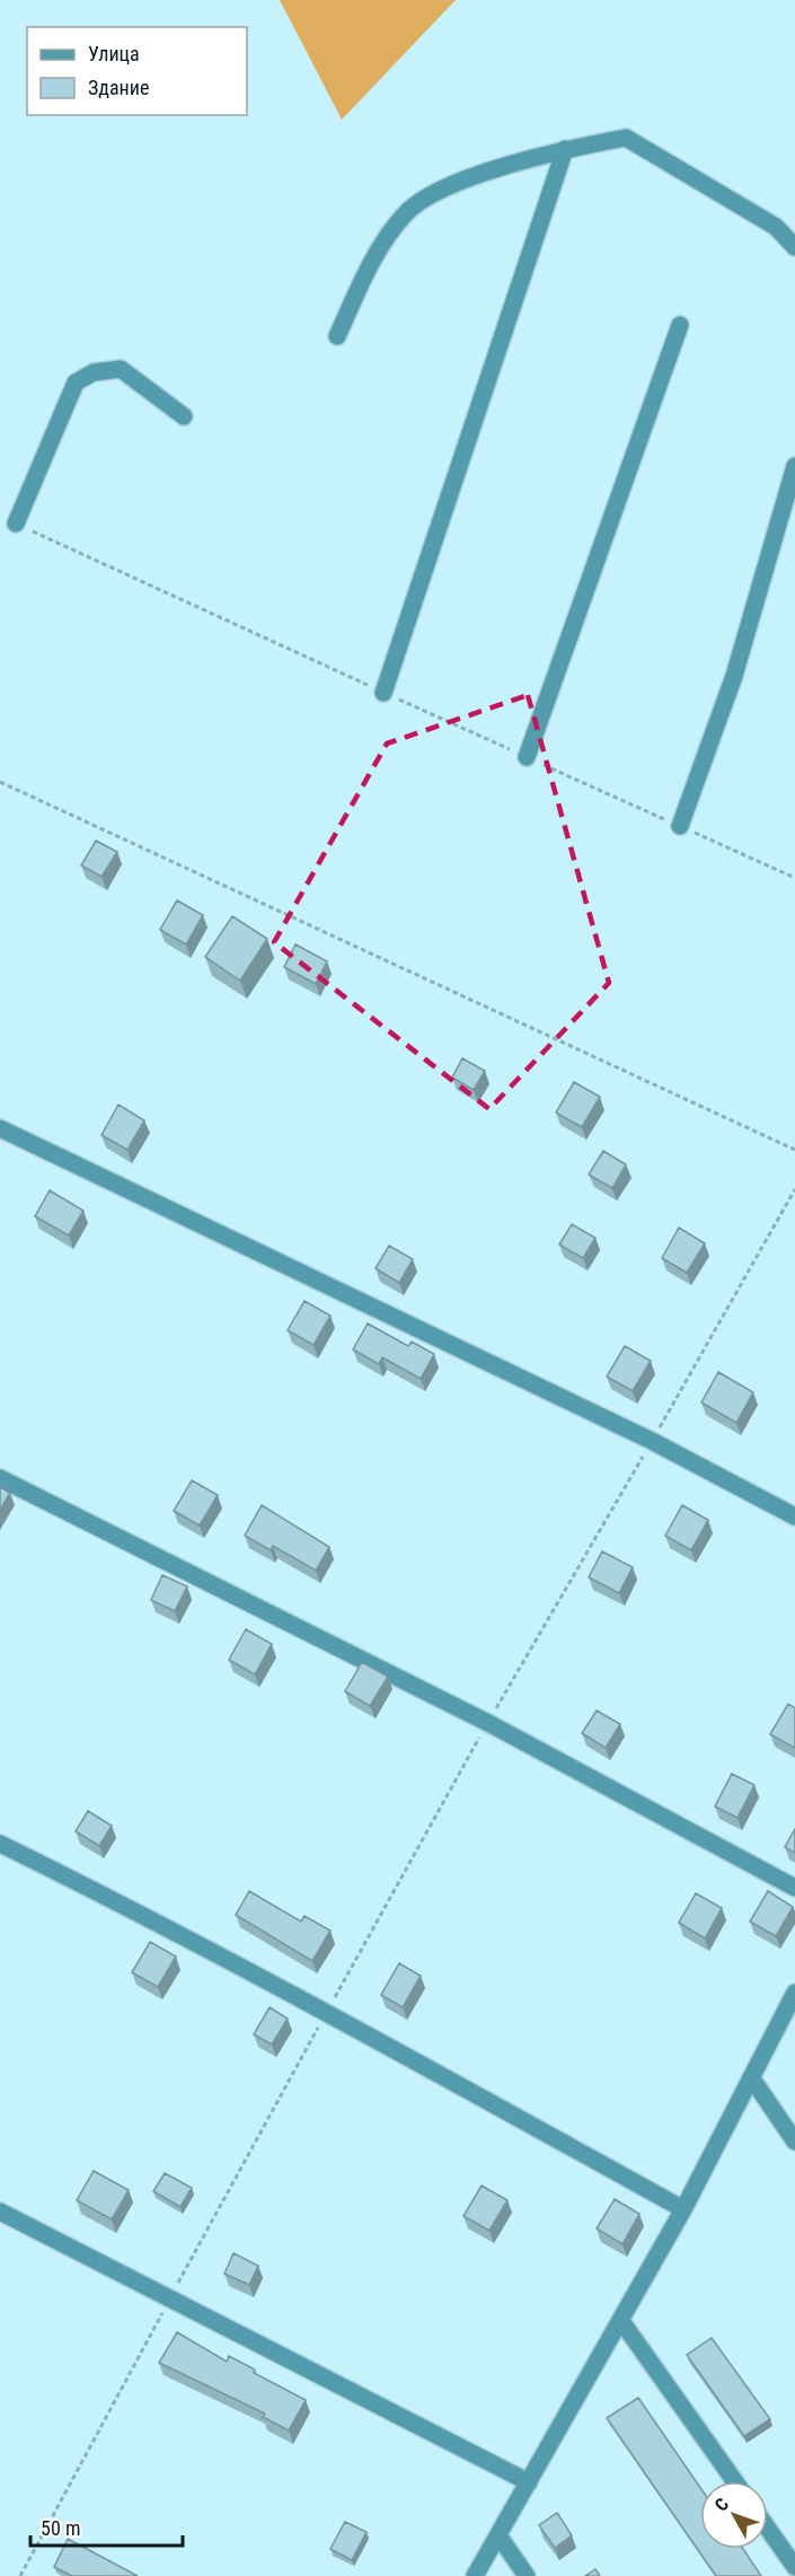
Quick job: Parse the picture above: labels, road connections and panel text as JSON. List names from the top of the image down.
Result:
{
  "legend": ["Улица", "Здание"],
  "scale_bar": "50 m",
  "north": "top left"
}
